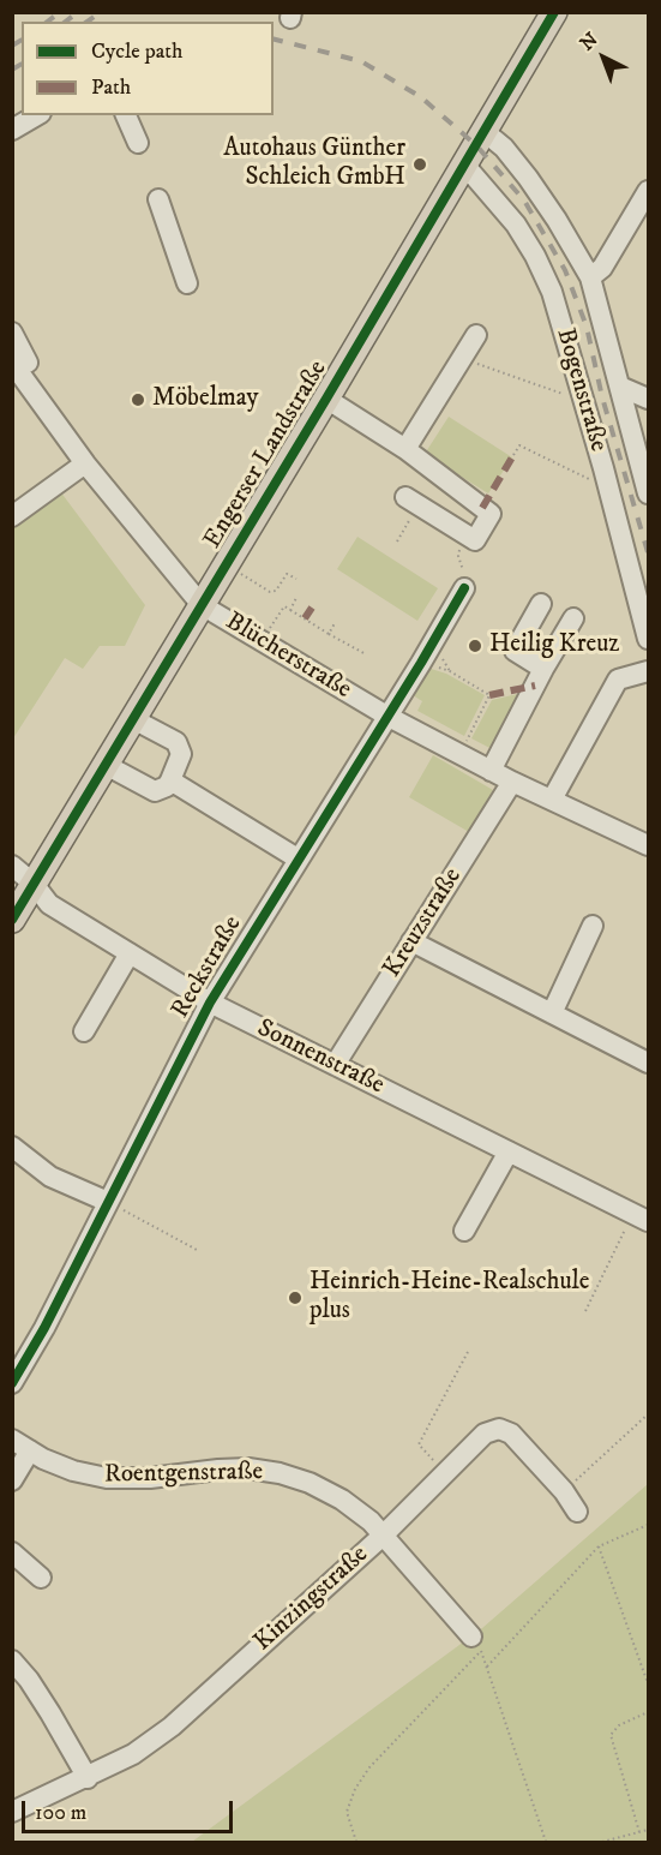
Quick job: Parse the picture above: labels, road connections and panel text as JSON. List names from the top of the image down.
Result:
{
  "streets": {
    "main road": ["Engerser Landstraße"],
    "street": [
      "Bogenstraße",
      "Blücherstraße",
      "Kreuzstraße",
      "Reckstraße",
      "Sonnenstraße",
      "Roentgenstraße",
      "Kinzingstraße"
    ]
  },
  "crossings": [
    ["Bogenstraße", "Engerser Landstraße"],
    ["Engerser Landstraße", "Blücherstraße"],
    ["Engerser Landstraße", "Sonnenstraße"],
    ["Blücherstraße", "Kreuzstraße"],
    ["Blücherstraße", "Reckstraße"],
    ["Kreuzstraße", "Sonnenstraße"],
    ["Reckstraße", "Sonnenstraße"],
    ["Roentgenstraße", "Kinzingstraße"]
  ],
  "places": [
    "Autohaus Günther Schleich GmbH",
    "Möbelmay",
    "Heilig Kreuz",
    "Heinrich-Heine-Realschule plus"
  ],
  "legend": ["Cycle path", "Path"],
  "scale_bar": "100 m",
  "north": "top left"
}
